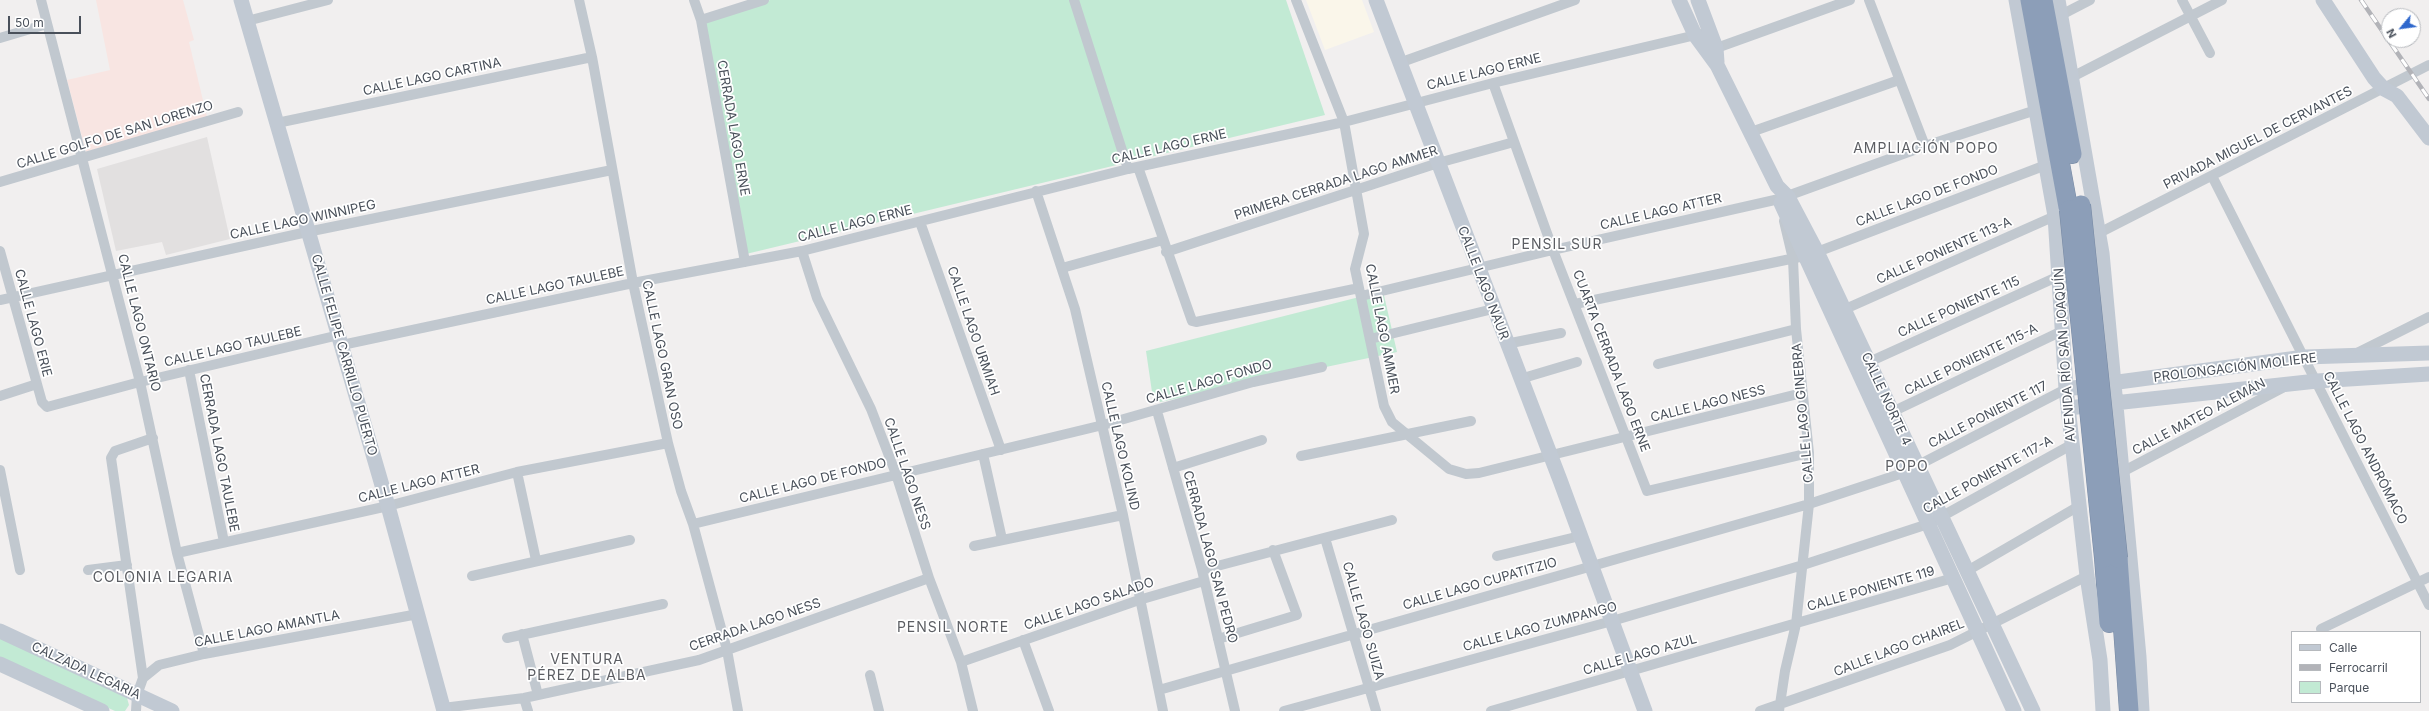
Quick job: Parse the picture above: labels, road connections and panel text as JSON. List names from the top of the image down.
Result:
{
  "streets": {
    "highway": ["AVENIDA RÍO SAN JOAQUÍN"],
    "street": [
      "CALLE LAGO ERNE",
      "CALLE LAGO CARTINA",
      "CERRADA LAGO ERNE",
      "CALLE GOLFO DE SAN LORENZO",
      "PRIVADA MIGUEL DE CERVANTES",
      "PRIMERA CERRADA LAGO AMMER",
      "CALLE LAGO DE FONDO",
      "CALLE LAGO ATTER",
      "CALLE LAGO WINNIPEG",
      "CALLE PONIENTE 113-A",
      "CALLE LAGO NAUR",
      "CALLE LAGO TAULEBE",
      "CALLE PONIENTE 115",
      "CALLE LAGO ERIE",
      "CALLE LAGO ONTARIO",
      "CALLE LAGO AMMER",
      "CALLE LAGO URMIAH",
      "CALLE FELIPE CARRILLO PUERTO",
      "CALLE LAGO GRAN OSO",
      "CALLE PONIENTE 115-A",
      "CUARTA CERRADA LAGO ERNE",
      "PROLONGACIÓN MOLIERE",
      "CALLE LAGO FONDO",
      "CALLE NORTE 4",
      "CALLE LAGO NESS",
      "CALLE LAGO GINEBRA",
      "CALLE PONIENTE 117",
      "CALLE MATEO ALEMÁN",
      "CALLE LAGO KOLIND",
      "CALLE LAGO ANDRÓMACO",
      "CERRADA LAGO TAULEBE",
      "CALLE PONIENTE 117-A",
      "CERRADA LAGO SAN PEDRO",
      "CALLE LAGO CUPATITZIO",
      "CALLE PONIENTE 119",
      "CALLE LAGO SALADO",
      "CALLE LAGO SUIZA",
      "CERRADA LAGO NESS",
      "CALLE LAGO ZUMPANGO",
      "CALLE LAGO AMANTLA",
      "CALLE LAGO CHAIREL",
      "CALLE LAGO AZUL",
      "CALZADA LEGARIA"
    ]
  },
  "crossings": [
    ["CALLE LAGO ERNE", "CERRADA LAGO ERNE"],
    ["CALLE LAGO ERNE", "CALLE LAGO NAUR"],
    ["CALLE LAGO ERNE", "CALLE LAGO TAULEBE"],
    ["CALLE LAGO ERNE", "CALLE LAGO AMMER"],
    ["CALLE LAGO ERNE", "CALLE LAGO URMIAH"],
    ["CALLE LAGO ERNE", "CALLE LAGO GRAN OSO"],
    ["CALLE LAGO ERNE", "CUARTA CERRADA LAGO ERNE"],
    ["CALLE LAGO ERNE", "CALLE LAGO NESS"],
    ["CALLE LAGO ERNE", "CALLE LAGO KOLIND"],
    ["CALLE LAGO CARTINA", "CALLE FELIPE CARRILLO PUERTO"],
    ["CALLE LAGO CARTINA", "CALLE LAGO GRAN OSO"],
    ["CALLE GOLFO DE SAN LORENZO", "CALLE LAGO ONTARIO"],
    ["PRIVADA MIGUEL DE CERVANTES", "CALLE LAGO ANDRÓMACO"],
    ["PRIMERA CERRADA LAGO AMMER", "CALLE LAGO ATTER"],
    ["PRIMERA CERRADA LAGO AMMER", "CALLE LAGO NAUR"],
    ["PRIMERA CERRADA LAGO AMMER", "CALLE LAGO AMMER"],
    ["PRIMERA CERRADA LAGO AMMER", "CUARTA CERRADA LAGO ERNE"],
    ["CALLE LAGO DE FONDO", "CALLE LAGO URMIAH"],
    ["CALLE LAGO DE FONDO", "CALLE LAGO GRAN OSO"],
    ["CALLE LAGO DE FONDO", "AVENIDA RÍO SAN JOAQUÍN"],
    ["CALLE LAGO DE FONDO", "CUARTA CERRADA LAGO ERNE"],
    ["CALLE LAGO DE FONDO", "CALLE LAGO FONDO"],
    ["CALLE LAGO DE FONDO", "CALLE NORTE 4"],
    ["CALLE LAGO DE FONDO", "CALLE LAGO NESS"],
    ["CALLE LAGO DE FONDO", "CALLE LAGO GINEBRA"],
    ["CALLE LAGO DE FONDO", "CALLE LAGO KOLIND"],
    ["CALLE LAGO ATTER", "CALLE LAGO NAUR"],
    ["CALLE LAGO ATTER", "CALLE LAGO ONTARIO"],
    ["CALLE LAGO ATTER", "CALLE LAGO AMMER"],
    ["CALLE LAGO ATTER", "CALLE FELIPE CARRILLO PUERTO"],
    ["CALLE LAGO ATTER", "CALLE LAGO GRAN OSO"],
    ["CALLE LAGO ATTER", "AVENIDA RÍO SAN JOAQUÍN"],
    ["CALLE LAGO ATTER", "CUARTA CERRADA LAGO ERNE"],
    ["CALLE LAGO ATTER", "CALLE NORTE 4"],
    ["CALLE LAGO ATTER", "CERRADA LAGO TAULEBE"],
    ["CALLE LAGO WINNIPEG", "CALLE LAGO ERIE"],
    ["CALLE LAGO WINNIPEG", "CALLE LAGO ONTARIO"],
    ["CALLE LAGO WINNIPEG", "CALLE FELIPE CARRILLO PUERTO"],
    ["CALLE LAGO WINNIPEG", "CALLE LAGO GRAN OSO"],
    ["CALLE PONIENTE 113-A", "AVENIDA RÍO SAN JOAQUÍN"],
    ["CALLE PONIENTE 113-A", "CALLE NORTE 4"],
    ["CALLE LAGO NAUR", "CALLE LAGO AMMER"],
    ["CALLE LAGO NAUR", "CALLE LAGO NESS"],
    ["CALLE LAGO NAUR", "CALLE LAGO CUPATITZIO"],
    ["CALLE LAGO NAUR", "CALLE LAGO ZUMPANGO"],
    ["CALLE LAGO NAUR", "CALLE LAGO AZUL"],
    ["CALLE LAGO TAULEBE", "CALLE LAGO ERIE"],
    ["CALLE LAGO TAULEBE", "CALLE LAGO ONTARIO"],
    ["CALLE LAGO TAULEBE", "CALLE FELIPE CARRILLO PUERTO"],
    ["CALLE LAGO TAULEBE", "CALLE LAGO GRAN OSO"],
    ["CALLE LAGO TAULEBE", "CERRADA LAGO TAULEBE"],
    ["CALLE PONIENTE 115", "AVENIDA RÍO SAN JOAQUÍN"],
    ["CALLE PONIENTE 115", "CALLE NORTE 4"],
    ["CALLE LAGO ONTARIO", "CALLE LAGO AMANTLA"],
    ["CALLE LAGO AMMER", "CALLE LAGO NESS"],
    ["CALLE FELIPE CARRILLO PUERTO", "CERRADA LAGO NESS"],
    ["CALLE FELIPE CARRILLO PUERTO", "CALLE LAGO AMANTLA"],
    ["CALLE LAGO GRAN OSO", "CERRADA LAGO NESS"],
    ["AVENIDA RÍO SAN JOAQUÍN", "CALLE PONIENTE 115-A"],
    ["AVENIDA RÍO SAN JOAQUÍN", "PROLONGACIÓN MOLIERE"],
    ["AVENIDA RÍO SAN JOAQUÍN", "CALLE PONIENTE 117"],
    ["AVENIDA RÍO SAN JOAQUÍN", "CALLE PONIENTE 117-A"],
    ["AVENIDA RÍO SAN JOAQUÍN", "CALLE LAGO CHAIREL"],
    ["CALLE PONIENTE 115-A", "CALLE NORTE 4"],
    ["CUARTA CERRADA LAGO ERNE", "CALLE LAGO NESS"],
    ["CUARTA CERRADA LAGO ERNE", "CALLE LAGO GINEBRA"],
    ["PROLONGACIÓN MOLIERE", "CALLE PONIENTE 117"],
    ["PROLONGACIÓN MOLIERE", "CALLE MATEO ALEMÁN"],
    ["PROLONGACIÓN MOLIERE", "CALLE LAGO ANDRÓMACO"],
    ["CALLE LAGO FONDO", "CALLE LAGO KOLIND"],
    ["CALLE LAGO FONDO", "CERRADA LAGO SAN PEDRO"],
    ["CALLE NORTE 4", "CALLE LAGO GINEBRA"],
    ["CALLE NORTE 4", "CALLE PONIENTE 117"],
    ["CALLE NORTE 4", "CALLE PONIENTE 117-A"],
    ["CALLE NORTE 4", "CALLE PONIENTE 119"],
    ["CALLE NORTE 4", "CALLE LAGO CHAIREL"],
    ["CALLE LAGO NESS", "CALLE LAGO GINEBRA"],
    ["CALLE LAGO NESS", "CALLE LAGO SALADO"],
    ["CALLE LAGO NESS", "CERRADA LAGO NESS"],
    ["CALLE LAGO GINEBRA", "CALLE PONIENTE 117"],
    ["CALLE LAGO GINEBRA", "CALLE PONIENTE 117-A"],
    ["CALLE LAGO GINEBRA", "CALLE LAGO CUPATITZIO"],
    ["CALLE LAGO GINEBRA", "CALLE PONIENTE 119"],
    ["CALLE LAGO GINEBRA", "CALLE LAGO ZUMPANGO"],
    ["CALLE LAGO GINEBRA", "CALLE LAGO CHAIREL"],
    ["CALLE LAGO GINEBRA", "CALLE LAGO AZUL"],
    ["CALLE PONIENTE 117", "CALLE LAGO CUPATITZIO"],
    ["CALLE LAGO KOLIND", "CALLE LAGO CUPATITZIO"],
    ["CALLE LAGO KOLIND", "CALLE LAGO SALADO"],
    ["CALLE PONIENTE 117-A", "CALLE LAGO ZUMPANGO"],
    ["CERRADA LAGO SAN PEDRO", "CALLE LAGO CUPATITZIO"],
    ["CERRADA LAGO SAN PEDRO", "CALLE LAGO SALADO"],
    ["CALLE LAGO CUPATITZIO", "CALLE LAGO SUIZA"],
    ["CALLE PONIENTE 119", "CALLE LAGO AZUL"],
    ["CALLE LAGO SUIZA", "CALLE LAGO ZUMPANGO"]
  ],
  "districts": [
    "AMPLIACIÓN POPO",
    "PENSIL SUR",
    "POPO",
    "COLONIA LEGARIA",
    "PENSIL NORTE",
    "VENTURA PÉREZ DE ALBA"
  ],
  "legend": ["Calle", "Ferrocarril", "Parque"],
  "scale_bar": "50 m",
  "north": "bottom left"
}
